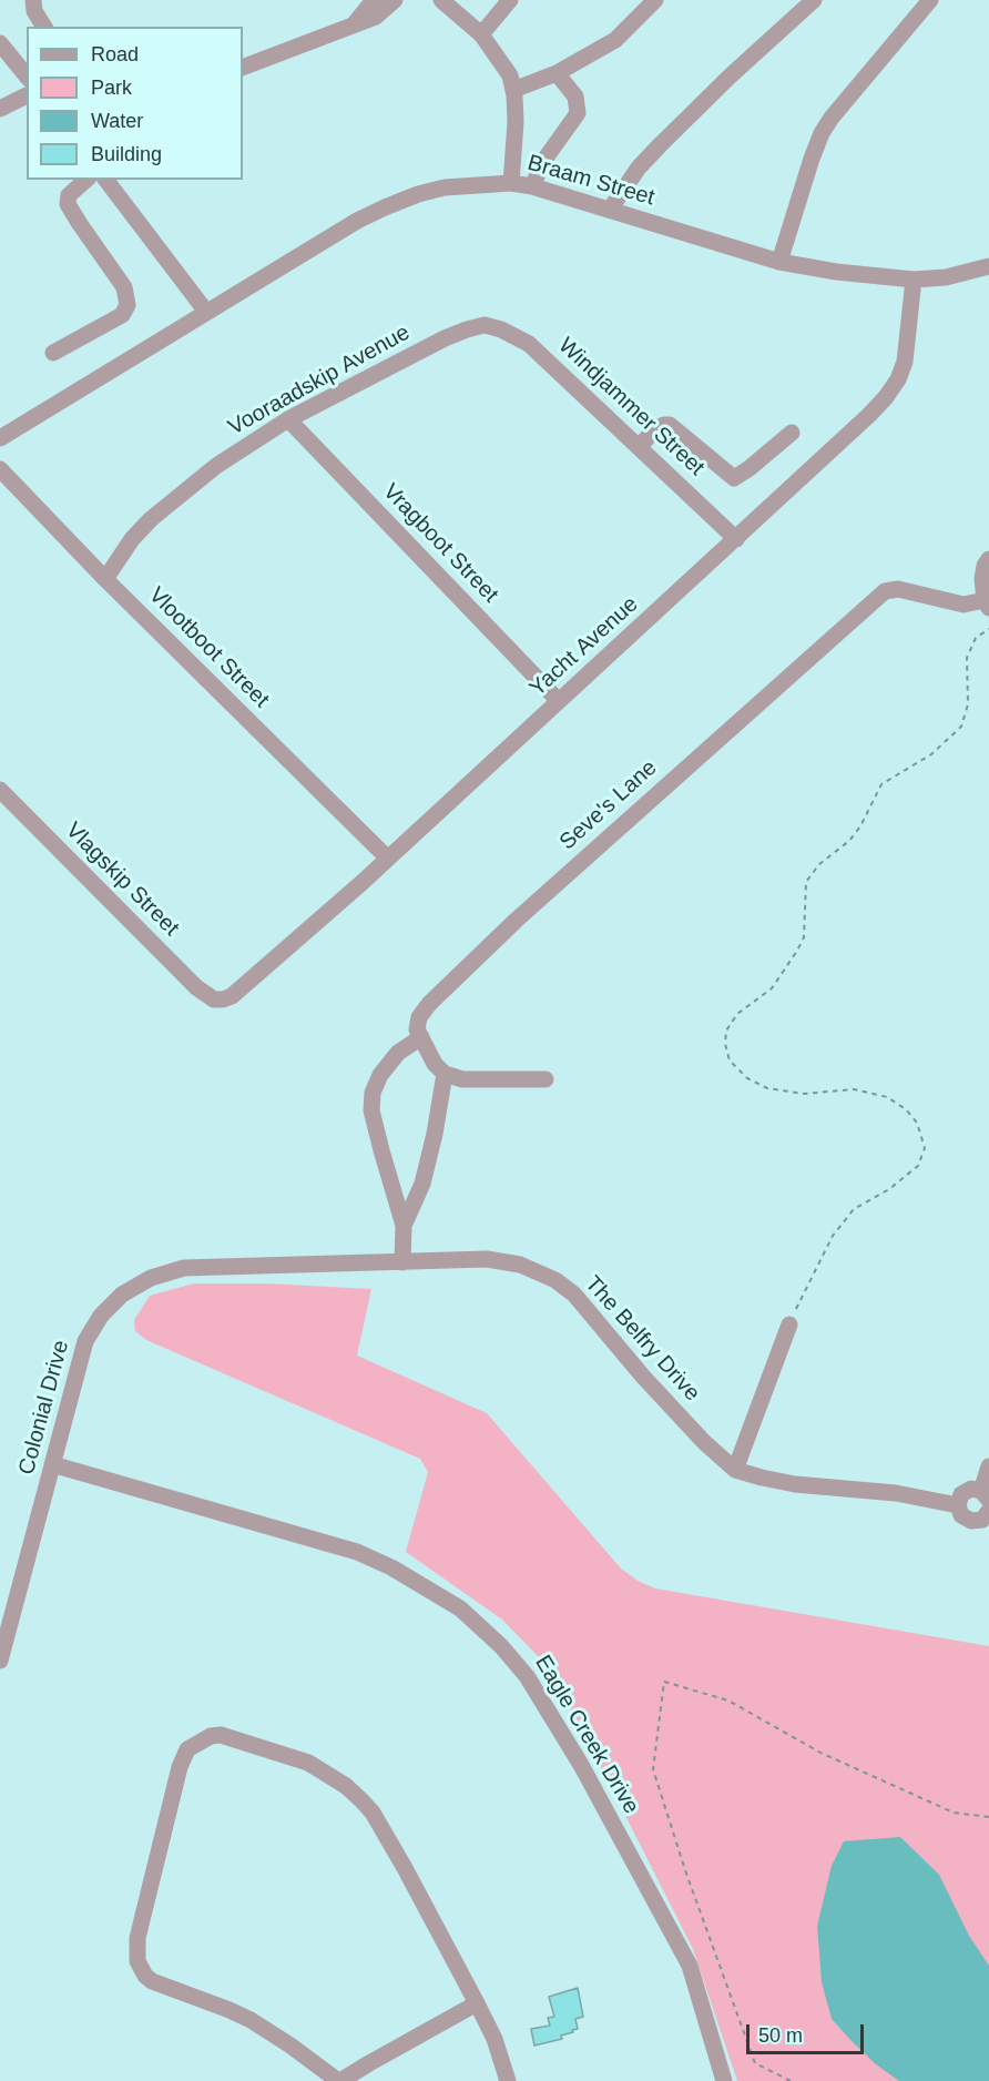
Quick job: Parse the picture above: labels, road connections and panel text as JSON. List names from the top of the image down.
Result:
{
  "streets": {
    "street": [
      "Braam Street",
      "Vooraadskip Avenue",
      "Windjammer Street",
      "Vragboot Street",
      "Yacht Avenue",
      "Vlootboot Street",
      "Seve's Lane",
      "Vlagskip Street",
      "The Belfry Drive",
      "Colonial Drive",
      "Eagle Creek Drive"
    ]
  },
  "crossings": [
    ["Braam Street", "Yacht Avenue"],
    ["Vooraadskip Avenue", "Windjammer Street"],
    ["Vooraadskip Avenue", "Vragboot Street"],
    ["Vooraadskip Avenue", "Vlootboot Street"],
    ["Windjammer Street", "Yacht Avenue"],
    ["Vragboot Street", "Yacht Avenue"],
    ["Yacht Avenue", "Vlootboot Street"],
    ["Yacht Avenue", "Vlagskip Street"],
    ["The Belfry Drive", "Colonial Drive"],
    ["Colonial Drive", "Eagle Creek Drive"]
  ],
  "legend": [
    "Road",
    "Park",
    "Water",
    "Building"
  ],
  "scale_bar": "50 m"
}
